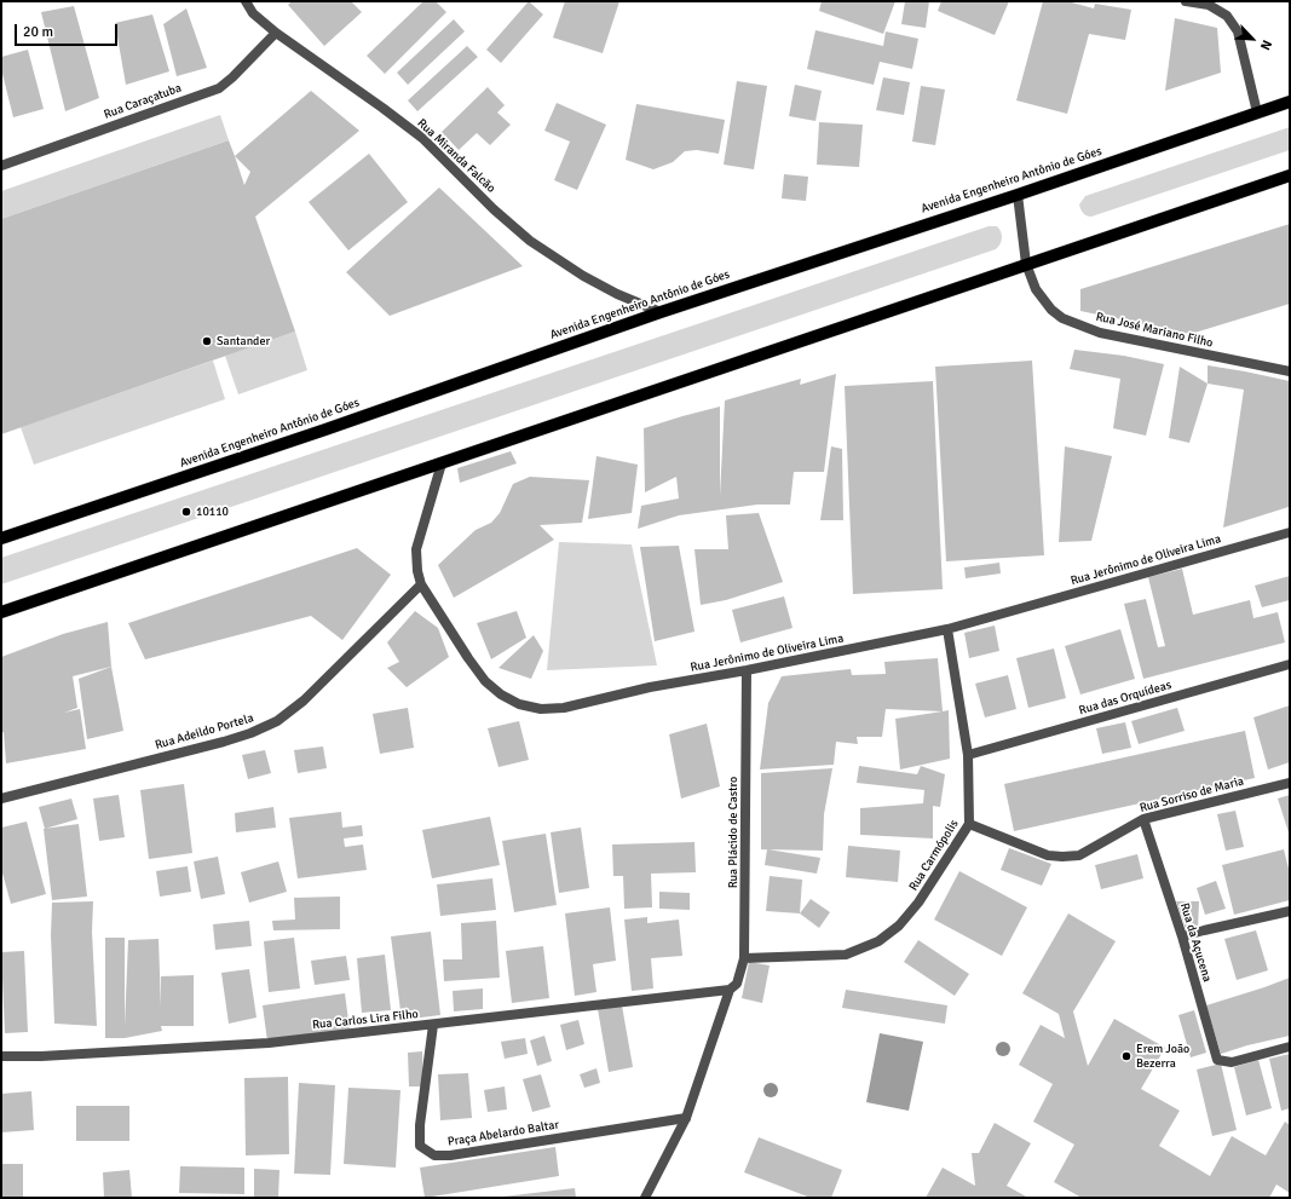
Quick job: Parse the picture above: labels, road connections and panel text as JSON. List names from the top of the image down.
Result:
{
  "streets": {
    "main road": ["Avenida Engenheiro Antônio de Góes"],
    "street": [
      "Rua Caraçatuba",
      "Rua Miranda Falcão",
      "Rua José Mariano Filho",
      "Rua Jerônimo de Oliveira Lima",
      "Rua das Orquídeas",
      "Rua Adeildo Portela",
      "Rua Sorriso de Maria",
      "Rua Plácido de Castro",
      "Rua Carmópolis",
      "Rua da Açucena",
      "Rua Carlos Lira Filho",
      "Praça Abelardo Baltar"
    ]
  },
  "crossings": [
    ["Rua Caraçatuba", "Rua Miranda Falcão"],
    ["Rua Miranda Falcão", "Avenida Engenheiro Antônio de Góes"],
    ["Avenida Engenheiro Antônio de Góes", "Rua José Mariano Filho"],
    ["Rua Jerônimo de Oliveira Lima", "Rua Adeildo Portela"],
    ["Rua Jerônimo de Oliveira Lima", "Rua Plácido de Castro"],
    ["Rua Jerônimo de Oliveira Lima", "Rua Carmópolis"],
    ["Rua das Orquídeas", "Rua Carmópolis"],
    ["Rua Sorriso de Maria", "Rua Carmópolis"],
    ["Rua Sorriso de Maria", "Rua da Açucena"],
    ["Rua Plácido de Castro", "Rua Carmópolis"],
    ["Rua Plácido de Castro", "Rua Carlos Lira Filho"],
    ["Rua Carlos Lira Filho", "Praça Abelardo Baltar"]
  ],
  "places": ["Santander", "10110", "Erem João Bezerra"],
  "scale_bar": "20 m",
  "north": "bottom right"
}
